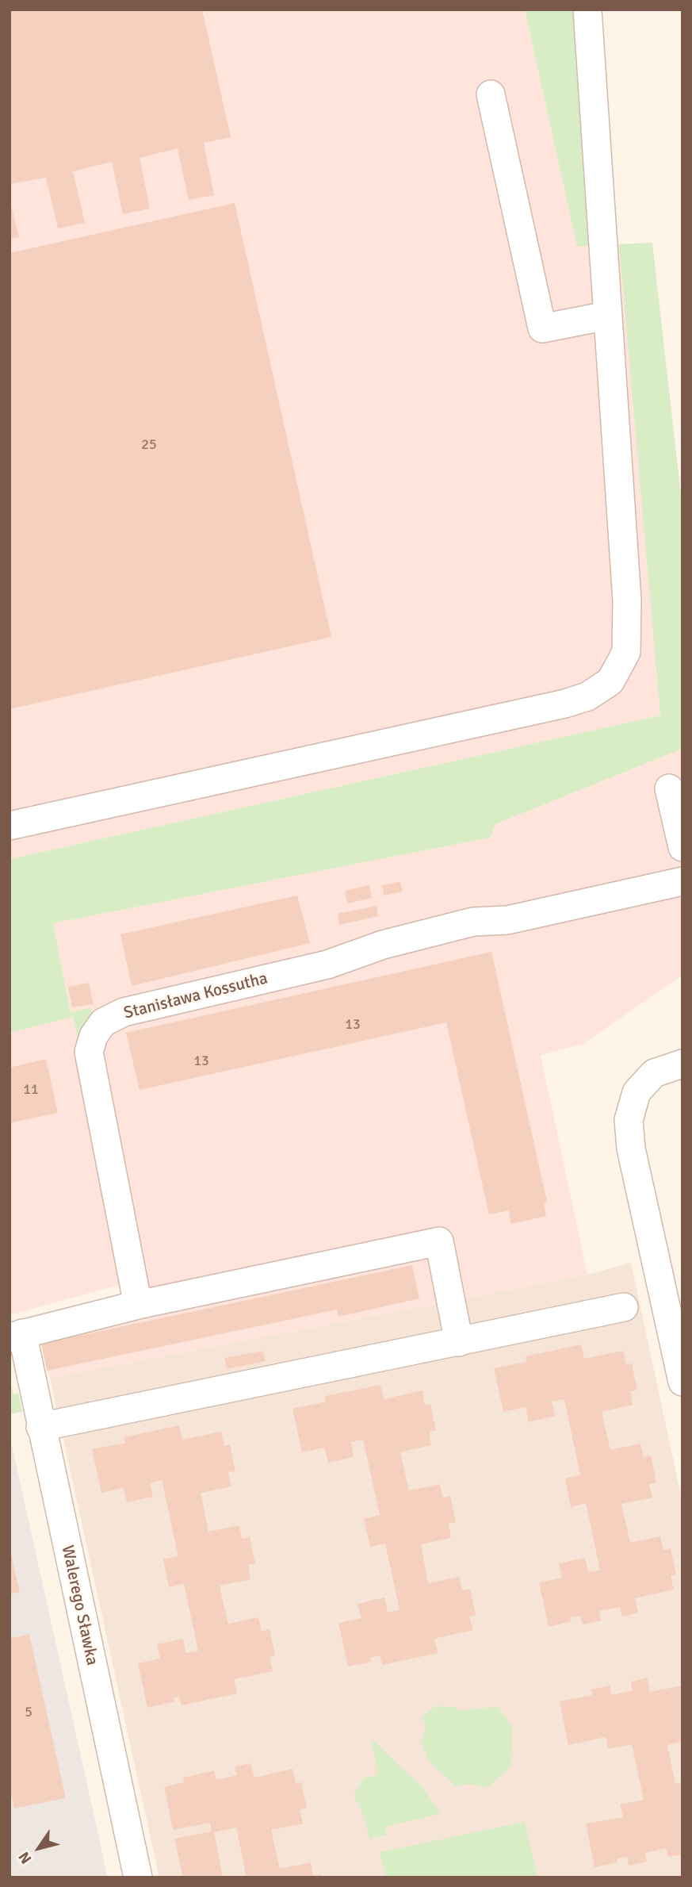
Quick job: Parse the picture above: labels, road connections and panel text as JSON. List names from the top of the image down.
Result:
{
  "streets": {
    "street": ["Stanisława Kossutha", "Walerego Sławka"]
  },
  "house_numbers": [
    "25",
    "13",
    "13",
    "11",
    "5"
  ],
  "north": "bottom left"
}
